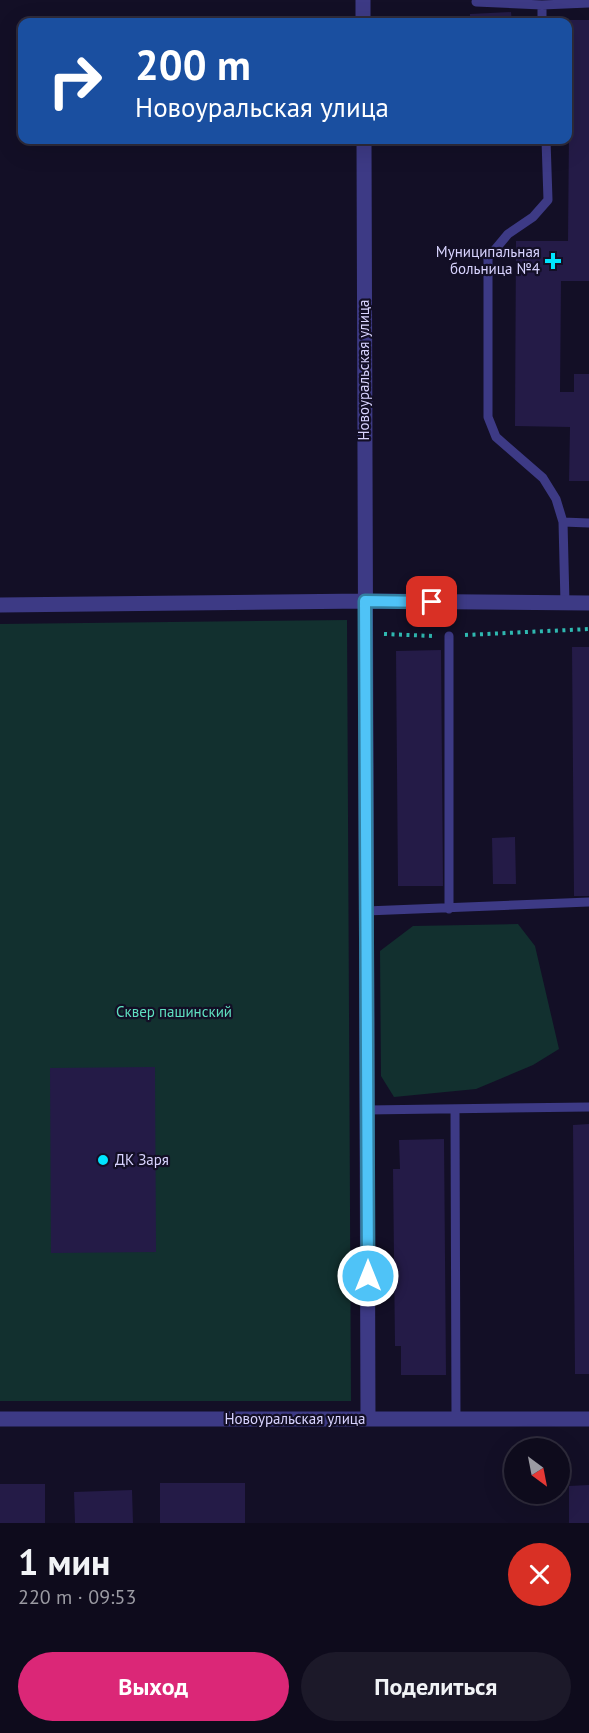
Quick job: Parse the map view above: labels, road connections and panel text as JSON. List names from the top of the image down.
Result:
{
  "streets": {
    "street": ["Новоуральская улица"]
  },
  "parks": ["Сквер пашинский"],
  "places": {
    "health": ["Муниципальная больница №4"],
    "other": ["ДК Заря"]
  },
  "north": "bottom right",
  "page": {
    "turn": ["200 m", "Новоуральская улица"],
    "heading": ["1 мин", "220 m · 09:53"],
    "buttons": ["Выход", "Поделиться"]
  }
}
